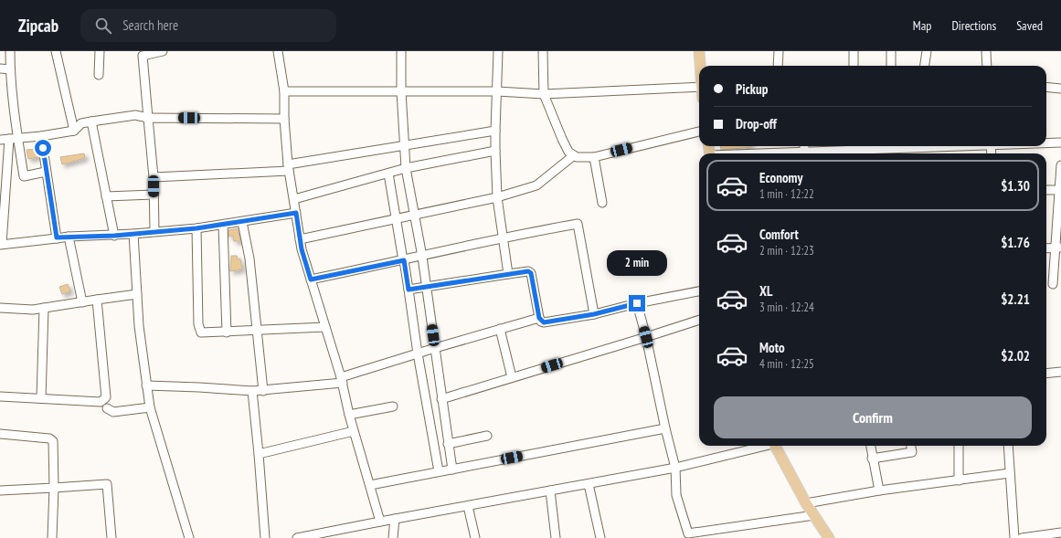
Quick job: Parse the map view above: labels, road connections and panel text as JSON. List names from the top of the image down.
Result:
{
  "page": {
    "header": "Zipcab",
    "search": "Search here",
    "nav": ["Map", "Directions", "Saved"],
    "banner": ["Pickup", "Drop-off"],
    "list": [
      {
        "name": "Economy",
        "note": "1 min · 12:22",
        "value": "$1.30"
      },
      {
        "name": "Comfort",
        "note": "2 min · 12:23",
        "value": "$1.76"
      },
      {
        "name": "XL",
        "note": "3 min · 12:24",
        "value": "$2.21"
      },
      {
        "name": "Moto",
        "note": "4 min · 12:25",
        "value": "$2.02"
      }
    ],
    "bubble": "2 min",
    "buttons": "Confirm"
  }
}
